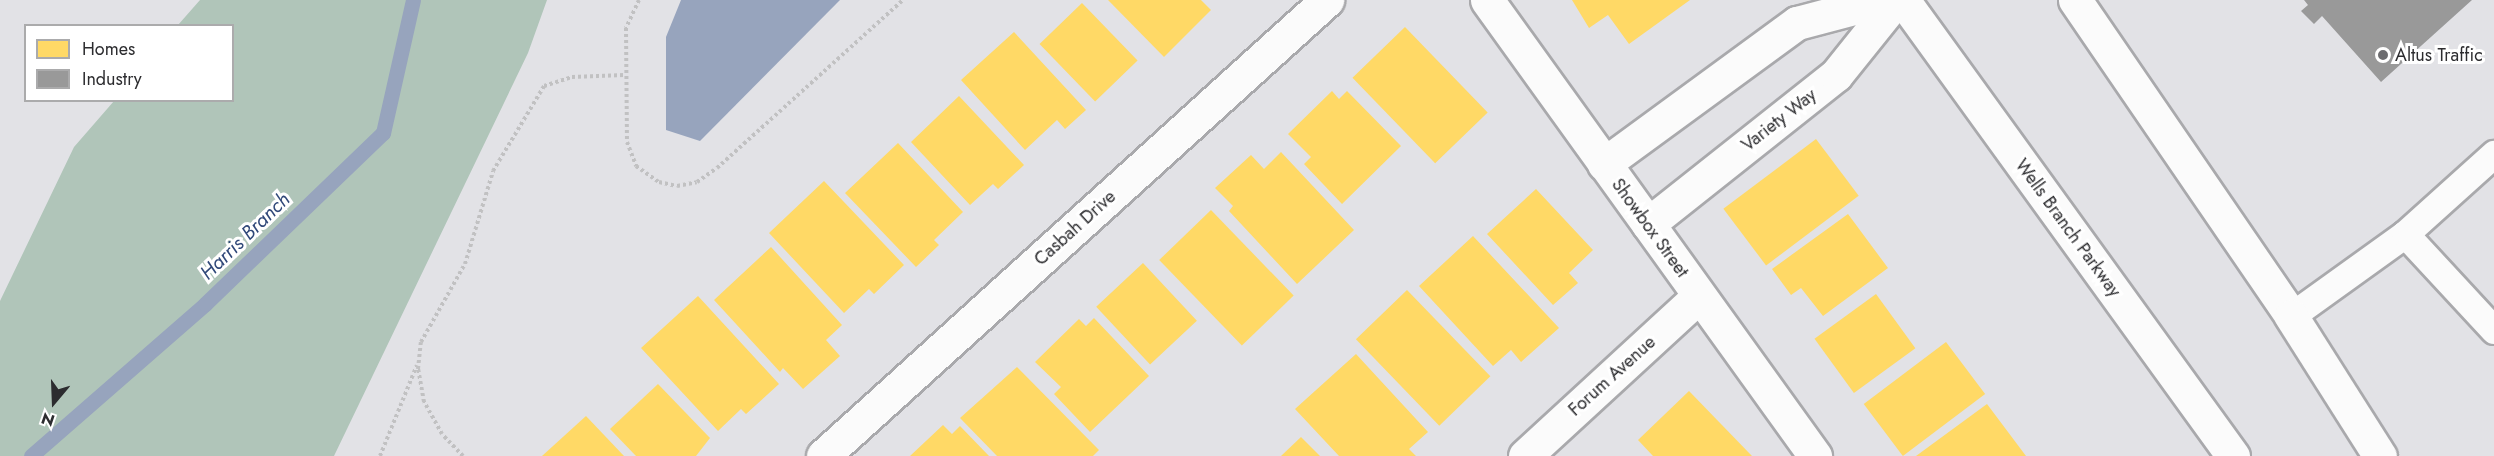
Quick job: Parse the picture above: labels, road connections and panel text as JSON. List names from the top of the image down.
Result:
{
  "streets": {
    "street": [
      "Variety Way",
      "Casbah Drive",
      "Showbox Street",
      "Wells Branch Parkway",
      "Forum Avenue"
    ]
  },
  "crossings": [
    ["Variety Way", "Showbox Street"],
    ["Showbox Street", "Forum Avenue"]
  ],
  "water": ["Harris Branch"],
  "places": ["Altus Traffic"],
  "legend": ["Homes", "Industry"],
  "north": "bottom"
}
